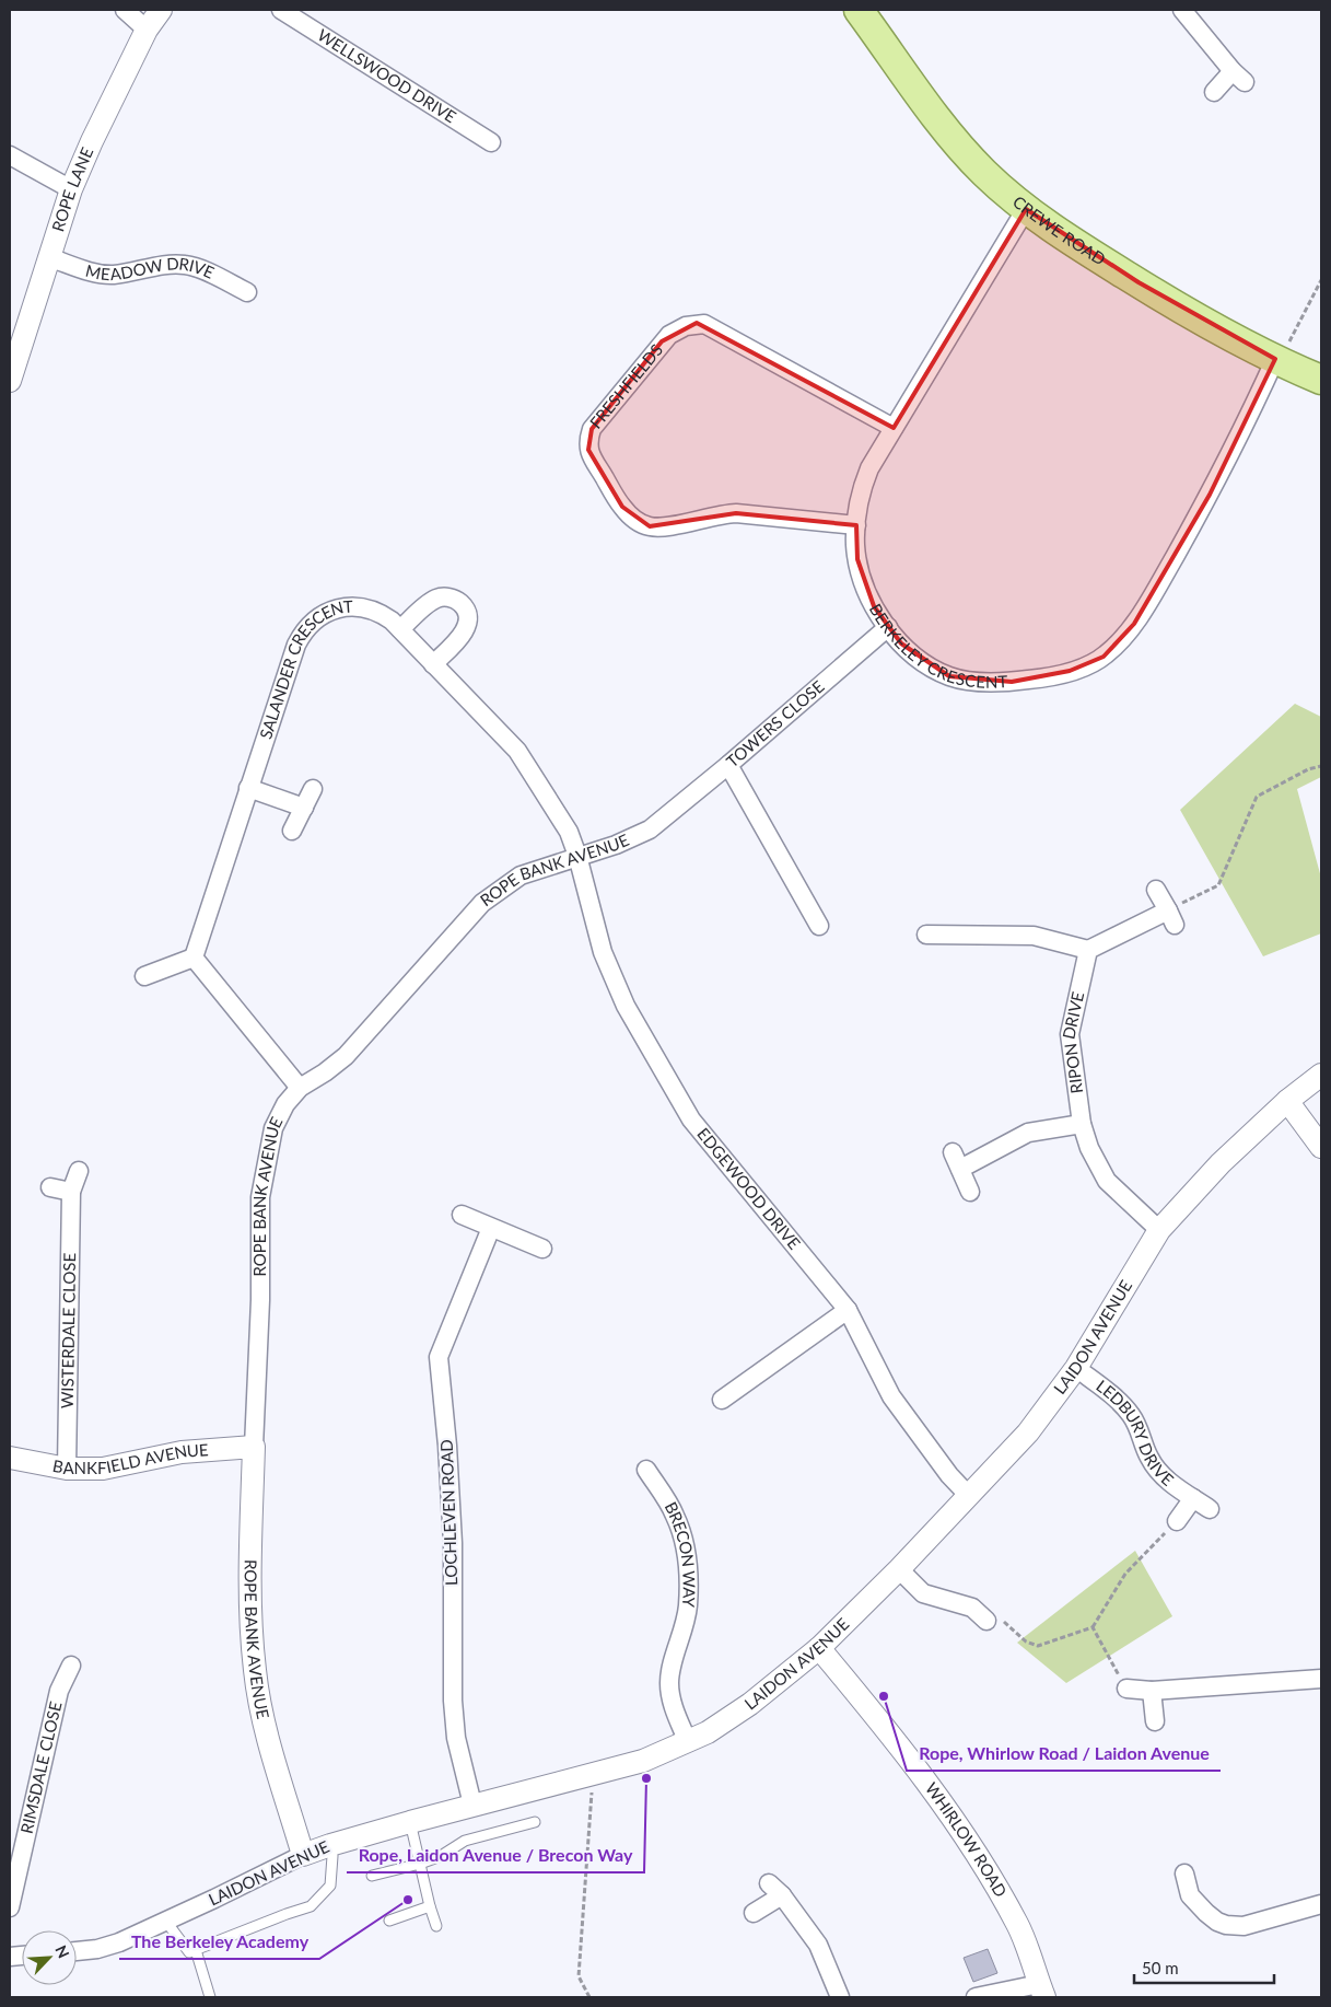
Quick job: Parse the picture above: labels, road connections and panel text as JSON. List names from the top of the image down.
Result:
{
  "streets": {
    "main road": ["CREWE ROAD"],
    "street": [
      "WELLSWOOD DRIVE",
      "ROPE LANE",
      "MEADOW DRIVE",
      "FRESHFIELDS",
      "BERKELEY CRESCENT",
      "SALANDER CRESCENT",
      "TOWERS CLOSE",
      "ROPE BANK AVENUE",
      "RIPON DRIVE",
      "EDGEWOOD DRIVE",
      "WISTERDALE CLOSE",
      "LAIDON AVENUE",
      "LEDBURY DRIVE",
      "BANKFIELD AVENUE",
      "LOCHLEVEN ROAD",
      "BRECON WAY",
      "RIMSDALE CLOSE",
      "WHIRLOW ROAD"
    ]
  },
  "crossings": [
    ["ROPE LANE", "MEADOW DRIVE"],
    ["CREWE ROAD", "BERKELEY CRESCENT"],
    ["FRESHFIELDS", "BERKELEY CRESCENT"],
    ["BERKELEY CRESCENT", "TOWERS CLOSE"],
    ["SALANDER CRESCENT", "ROPE BANK AVENUE"],
    ["SALANDER CRESCENT", "EDGEWOOD DRIVE"],
    ["TOWERS CLOSE", "ROPE BANK AVENUE"],
    ["ROPE BANK AVENUE", "EDGEWOOD DRIVE"],
    ["ROPE BANK AVENUE", "LAIDON AVENUE"],
    ["ROPE BANK AVENUE", "BANKFIELD AVENUE"],
    ["RIPON DRIVE", "LAIDON AVENUE"],
    ["EDGEWOOD DRIVE", "LAIDON AVENUE"],
    ["WISTERDALE CLOSE", "BANKFIELD AVENUE"],
    ["LAIDON AVENUE", "LEDBURY DRIVE"],
    ["LAIDON AVENUE", "LOCHLEVEN ROAD"],
    ["LAIDON AVENUE", "BRECON WAY"],
    ["LAIDON AVENUE", "WHIRLOW ROAD"]
  ],
  "places": ["Rope, Whirlow Road / Laidon Avenue", "Rope, Laidon Avenue / Brecon Way", "The Berkeley Academy"],
  "scale_bar": "50 m",
  "north": "top right"
}
